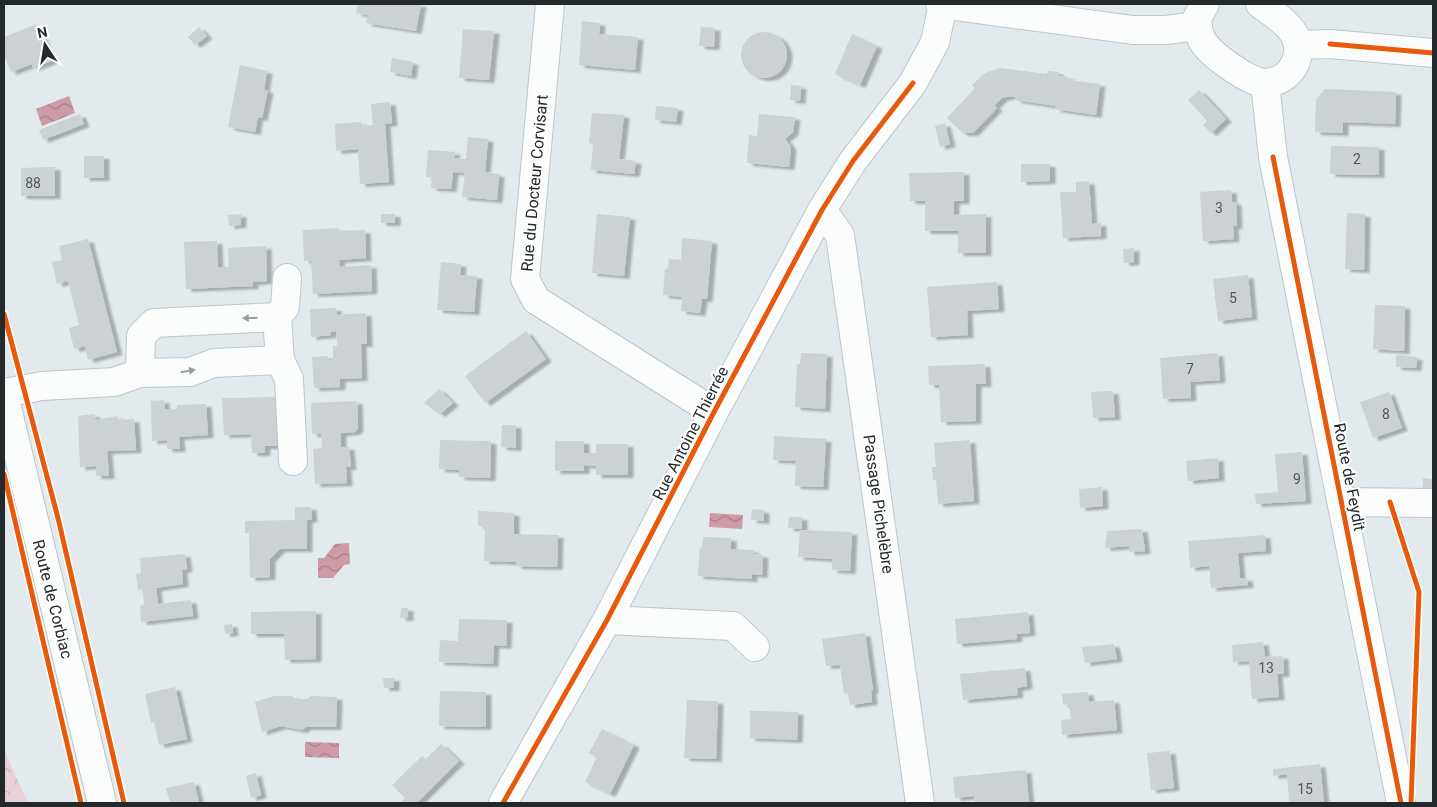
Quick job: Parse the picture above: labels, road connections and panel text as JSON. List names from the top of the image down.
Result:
{
  "streets": {
    "street": [
      "Rue du Docteur Corvisart",
      "Rue Antoine Thierrée",
      "Route de Feydit",
      "Passage Pichelèbre",
      "Route de Corbiac"
    ]
  },
  "crossings": [
    ["Rue du Docteur Corvisart", "Rue Antoine Thierrée"],
    ["Rue Antoine Thierrée", "Passage Pichelèbre"]
  ],
  "house_numbers": [
    "2",
    "88",
    "3",
    "5",
    "7",
    "8",
    "9",
    "13",
    "15"
  ],
  "north": "top"
}
